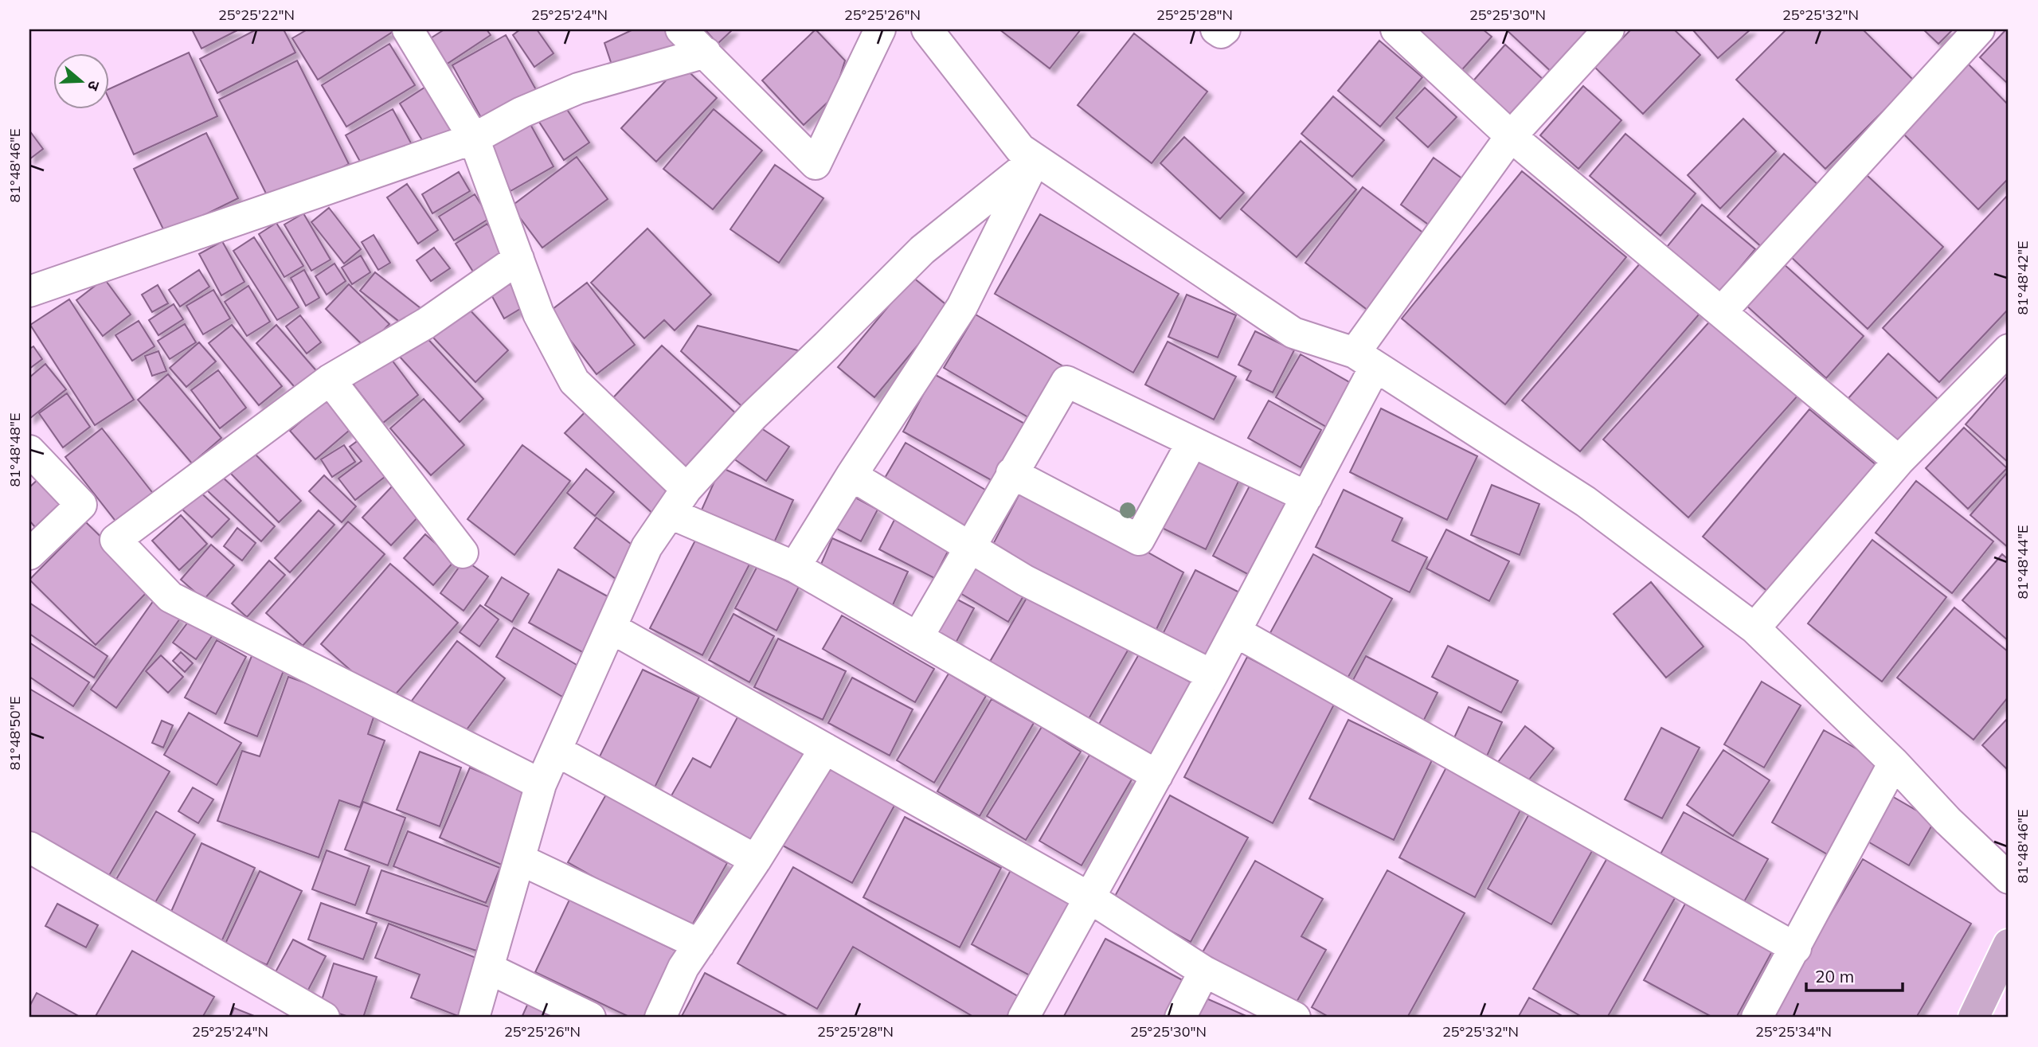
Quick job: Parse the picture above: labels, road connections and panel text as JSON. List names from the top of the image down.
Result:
{
  "scale_bar": "20 m",
  "north": "right",
  "coordinates": [
    "25°25'22\"N",
    "25°25'24\"N",
    "25°25'26\"N",
    "25°25'28\"N",
    "25°25'30\"N",
    "25°25'32\"N",
    "81°48'46\"E",
    "81°48'42\"E",
    "81°48'48\"E",
    "81°48'44\"E",
    "81°48'50\"E",
    "25°25'34\"N"
  ]
}
